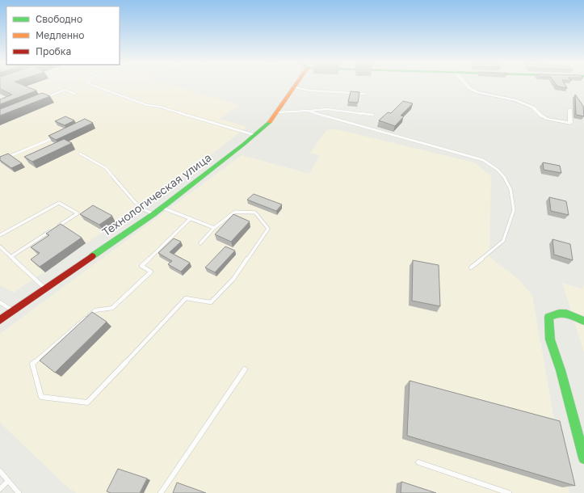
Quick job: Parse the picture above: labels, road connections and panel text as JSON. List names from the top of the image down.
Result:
{
  "streets": {
    "street": ["Технологическая улица"]
  },
  "legend": ["Свободно", "Медленно", "Пробка"]
}
